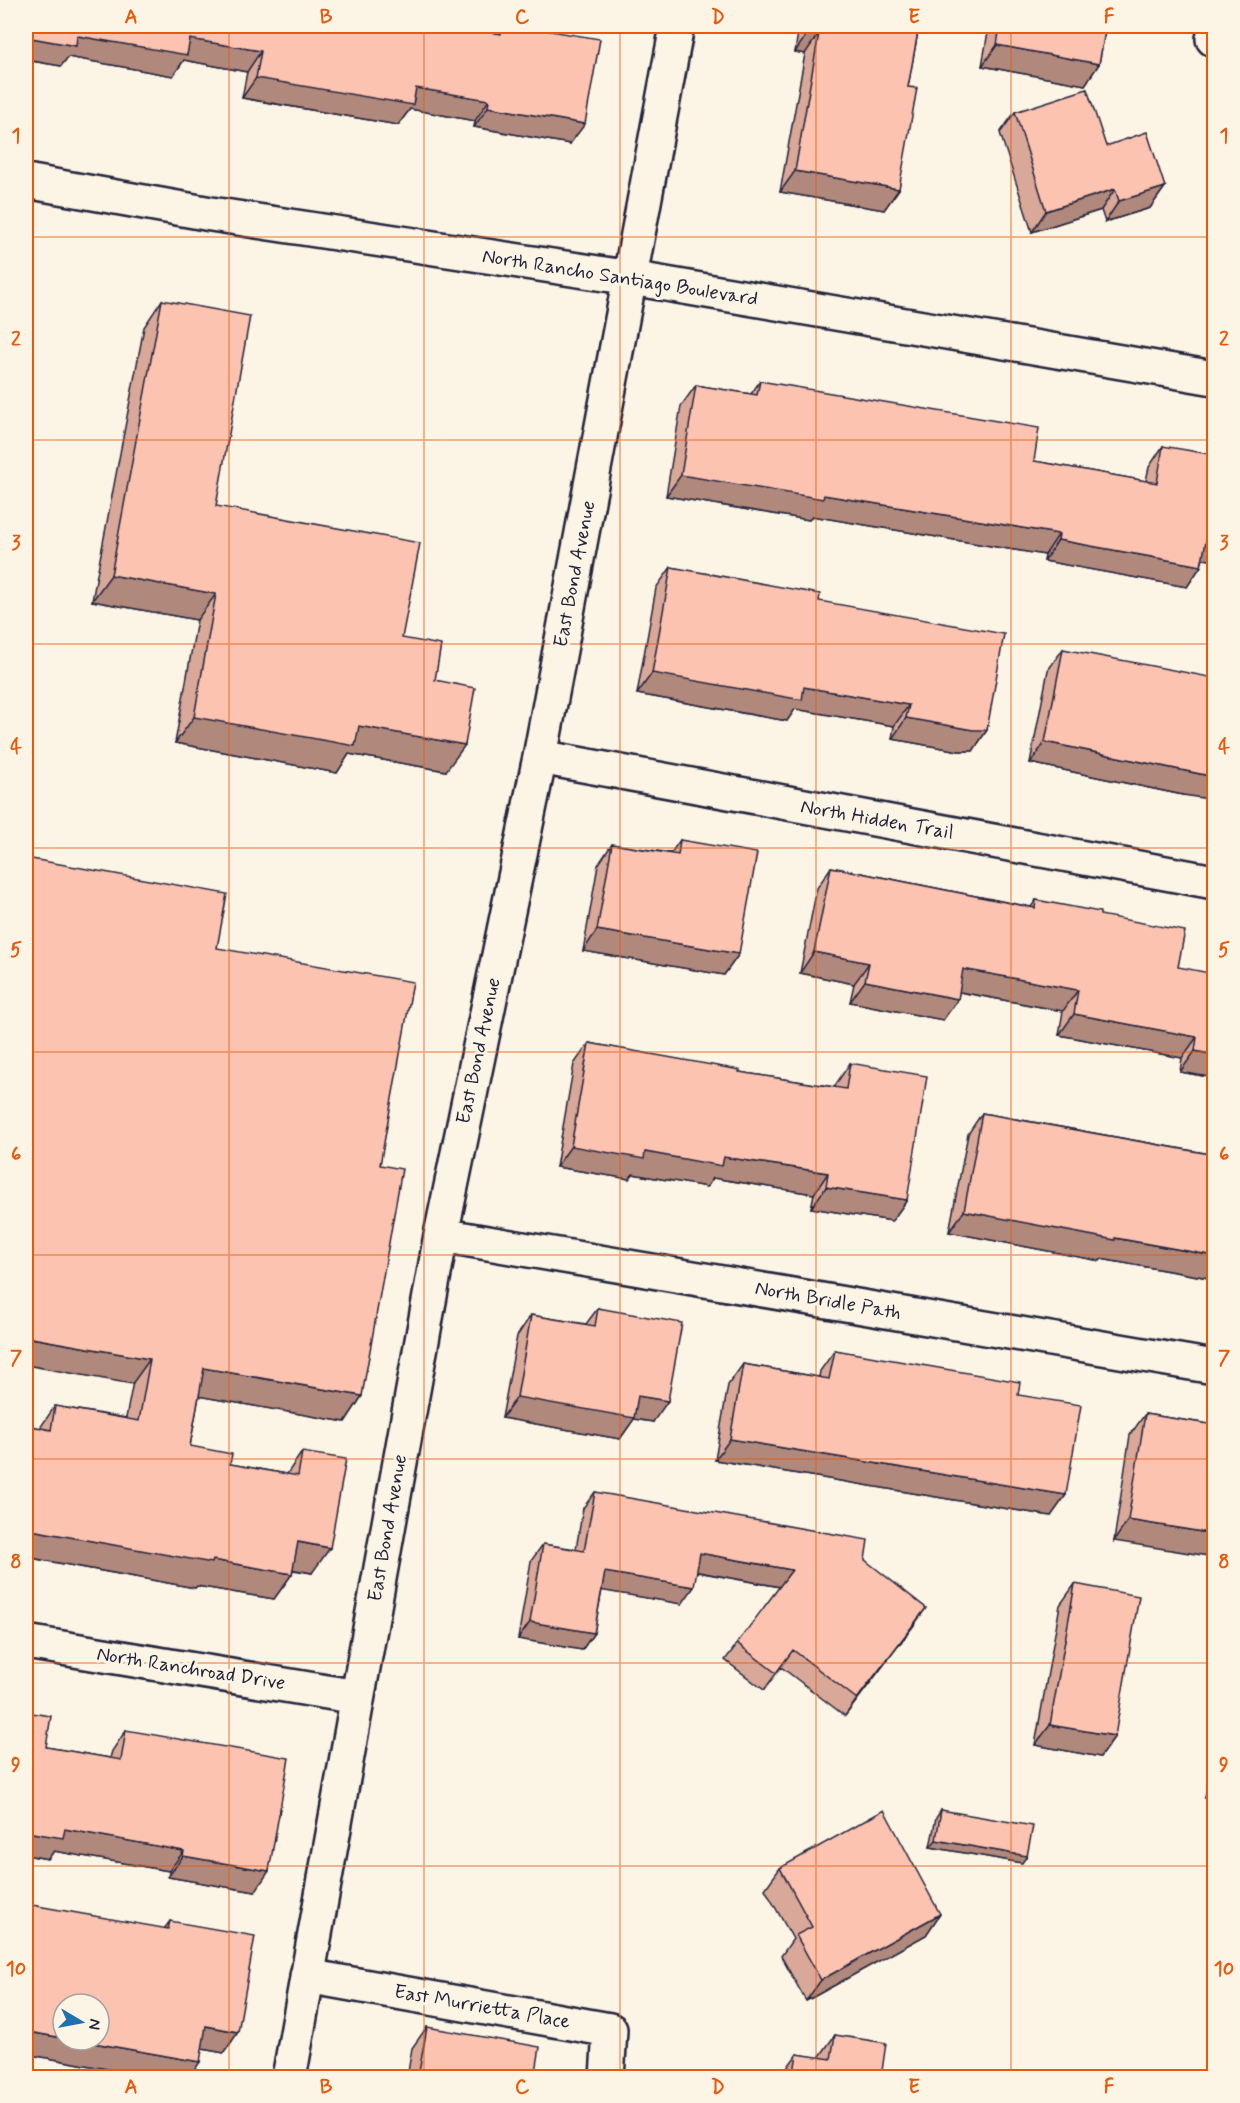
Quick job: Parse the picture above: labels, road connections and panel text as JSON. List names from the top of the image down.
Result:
{
  "streets": {
    "street": [
      "North Rancho Santiago Boulevard",
      "East Bond Avenue",
      "North Hidden Trail",
      "North Bridle Path",
      "North Ranchroad Drive",
      "East Murrietta Place"
    ]
  },
  "crossings": [
    ["North Rancho Santiago Boulevard", "East Bond Avenue"],
    ["East Bond Avenue", "North Hidden Trail"],
    ["East Bond Avenue", "North Bridle Path"],
    ["East Bond Avenue", "North Ranchroad Drive"],
    ["East Bond Avenue", "East Murrietta Place"]
  ],
  "north": "right",
  "grid": {
    "columns": [
      "A",
      "B",
      "C",
      "D",
      "E",
      "F"
    ],
    "rows": [
      "1",
      "2",
      "3",
      "4",
      "5",
      "6",
      "7",
      "8",
      "9",
      "10"
    ]
  }
}
